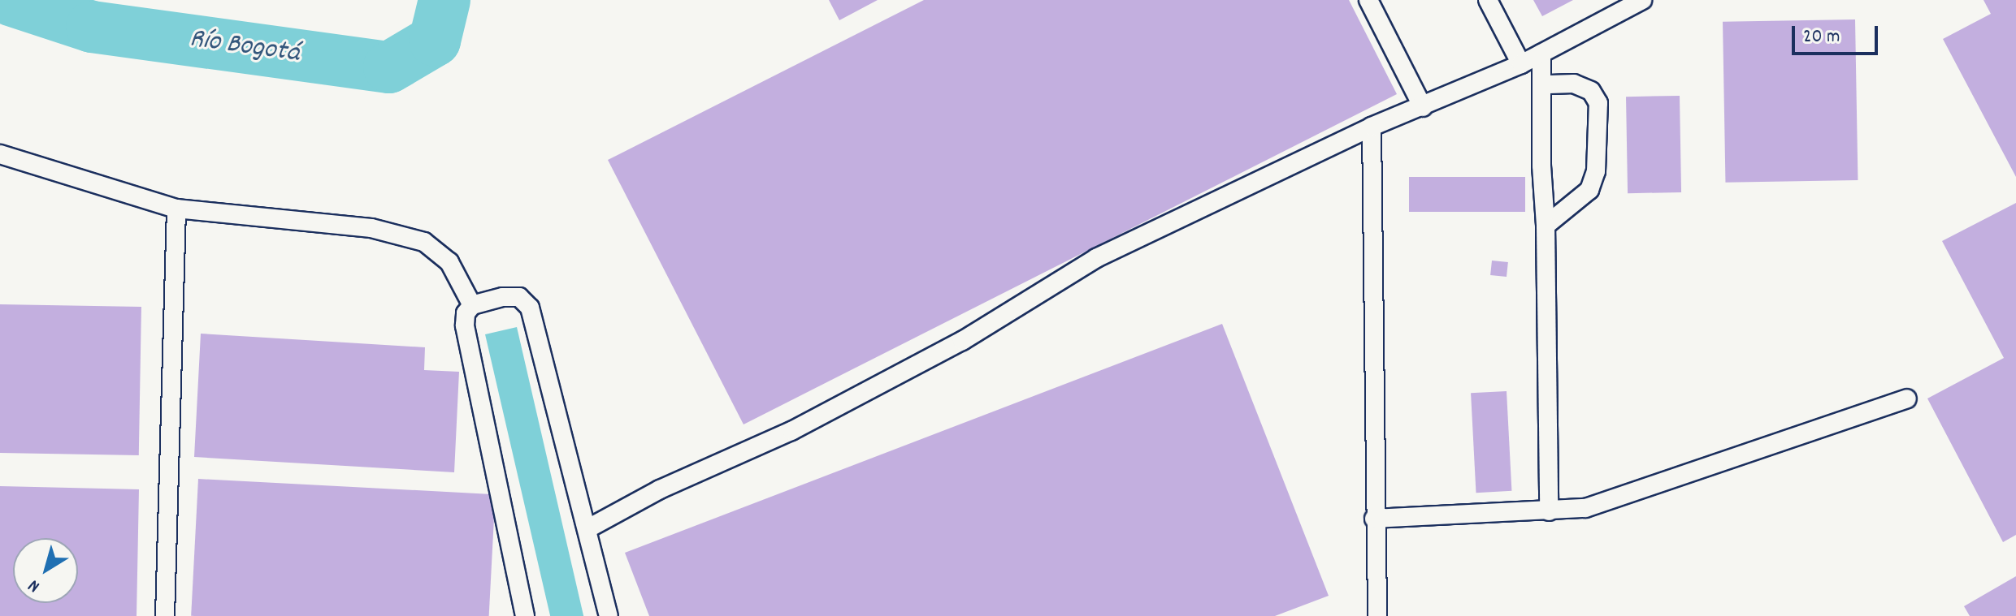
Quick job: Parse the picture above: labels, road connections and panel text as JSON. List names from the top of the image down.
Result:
{
  "water": ["Río Bogotá"],
  "scale_bar": "20 m",
  "north": "bottom left"
}
